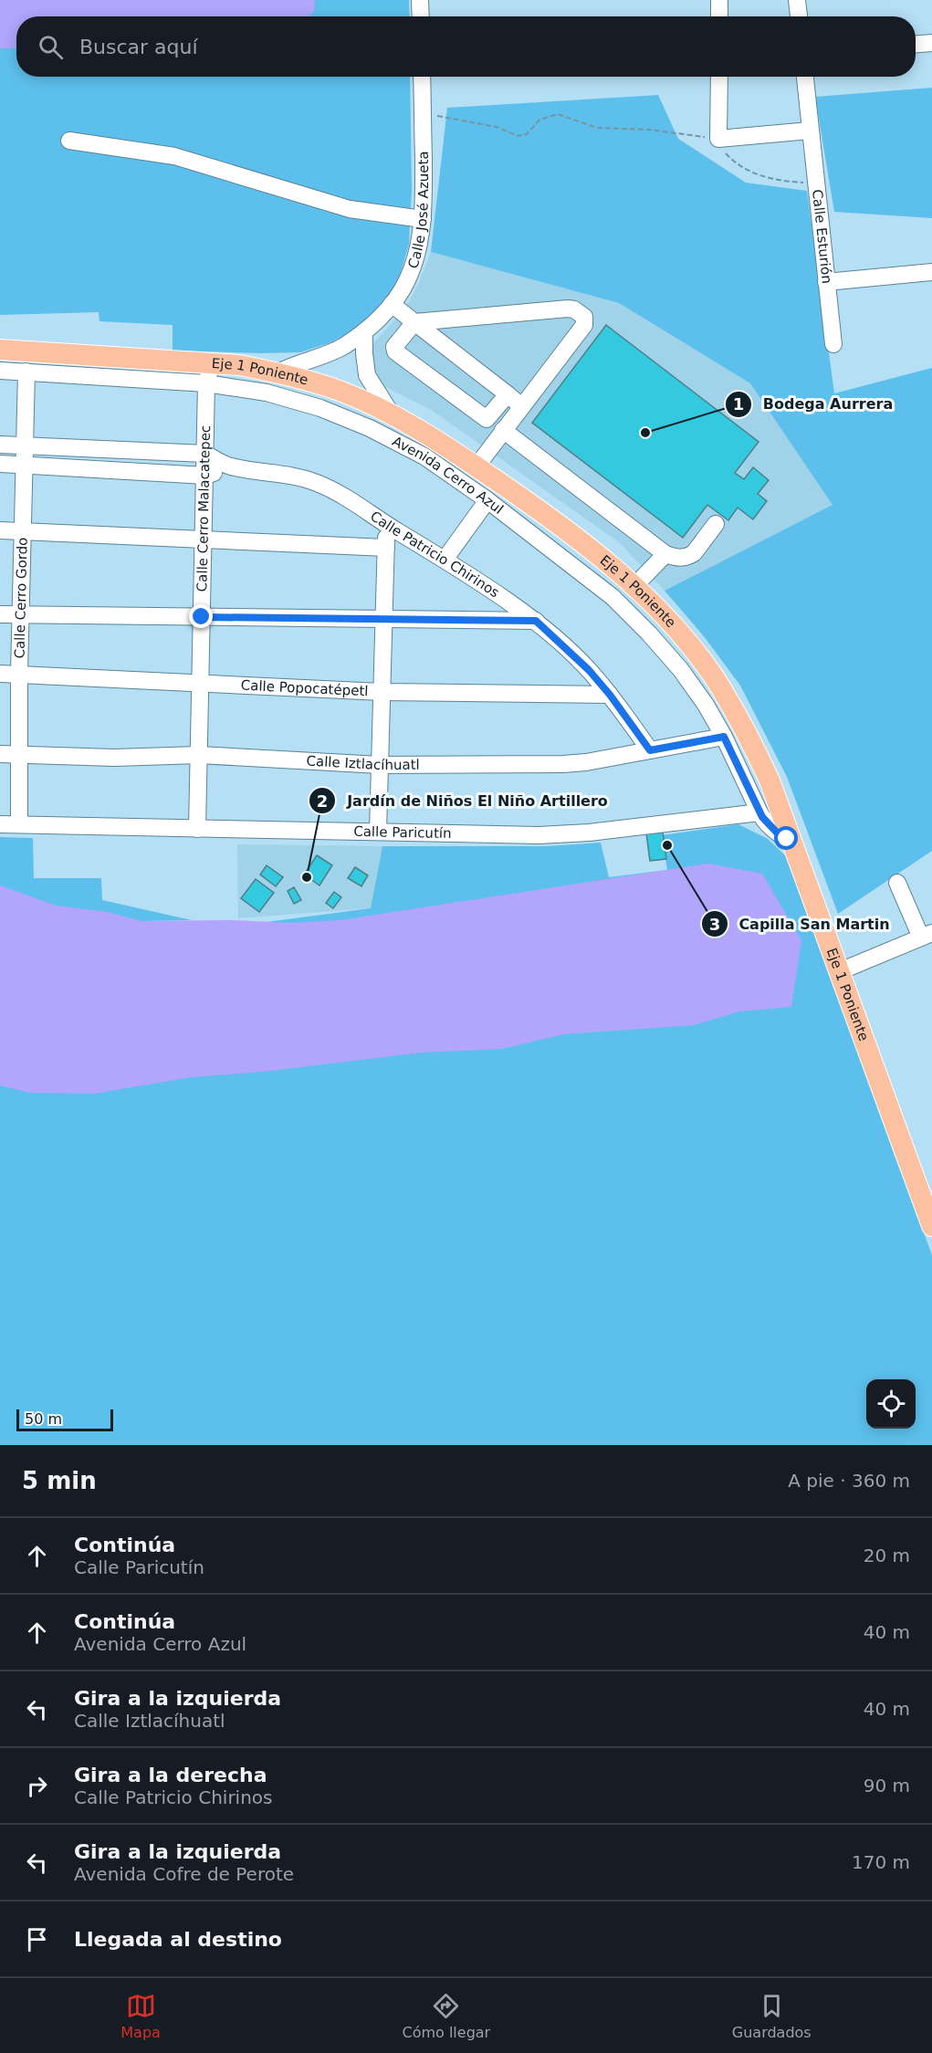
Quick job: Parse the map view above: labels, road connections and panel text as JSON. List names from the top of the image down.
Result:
{
  "streets": {
    "main road": ["Eje 1 Poniente"],
    "street": [
      "Calle José Azueta",
      "Calle Esturión",
      "Avenida Cerro Azul",
      "Calle Cerro Malacatepec",
      "Calle Patricio Chirinos",
      "Calle Cerro Gordo",
      "Calle Popocatépetl",
      "Calle Iztlacíhuatl",
      "Calle Paricutín"
    ]
  },
  "crossings": [
    ["Calle José Azueta", "Eje 1 Poniente"],
    ["Eje 1 Poniente", "Calle Cerro Malacatepec"],
    ["Avenida Cerro Azul", "Calle Cerro Malacatepec"],
    ["Avenida Cerro Azul", "Calle Cerro Gordo"],
    ["Avenida Cerro Azul", "Calle Iztlacíhuatl"],
    ["Avenida Cerro Azul", "Calle Paricutín"],
    ["Calle Cerro Malacatepec", "Calle Patricio Chirinos"],
    ["Calle Cerro Malacatepec", "Calle Popocatépetl"],
    ["Calle Cerro Malacatepec", "Calle Iztlacíhuatl"],
    ["Calle Cerro Malacatepec", "Calle Paricutín"],
    ["Calle Patricio Chirinos", "Calle Cerro Gordo"],
    ["Calle Patricio Chirinos", "Calle Popocatépetl"],
    ["Calle Patricio Chirinos", "Calle Iztlacíhuatl"],
    ["Calle Cerro Gordo", "Calle Popocatépetl"],
    ["Calle Cerro Gordo", "Calle Iztlacíhuatl"],
    ["Calle Cerro Gordo", "Calle Paricutín"]
  ],
  "places": ["Bodega Aurrera", "Capilla San Martin", "Jardín de Niños El Niño Artillero"],
  "scale_bar": "50 m",
  "page": {
    "search": "Buscar aquí",
    "scale": "50 m",
    "heading": ["5 min", "A pie · 360 m"],
    "list": [
      ["Continúa", "Calle Paricutín", "20 m"],
      ["Continúa", "Avenida Cerro Azul", "40 m"],
      ["Gira a la izquierda", "Calle Iztlacíhuatl", "40 m"],
      ["Gira a la derecha", "Calle Patricio Chirinos", "90 m"],
      ["Gira a la izquierda", "Avenida Cofre de Perote", "170 m"],
      "Llegada al destino"
    ],
    "nav": ["Mapa", "Cómo llegar", "Guardados"]
  }
}
